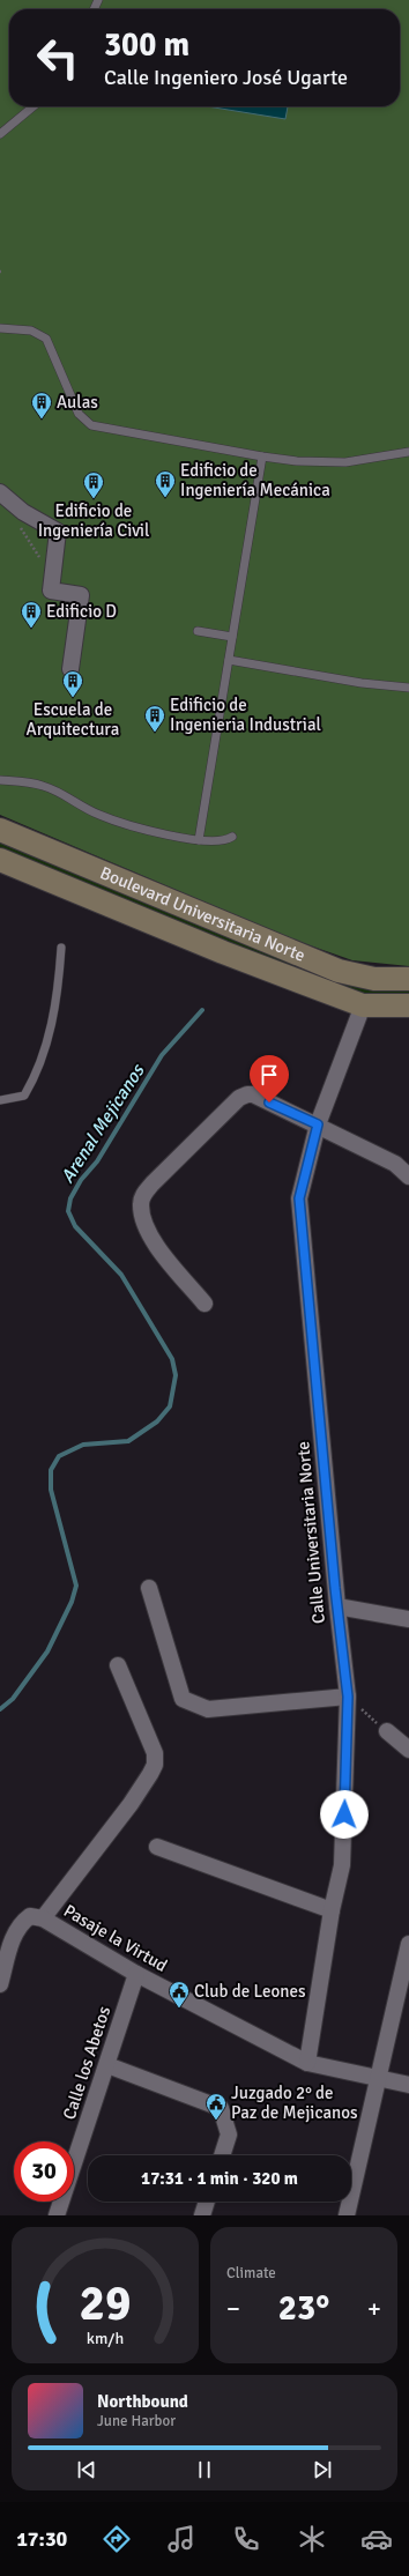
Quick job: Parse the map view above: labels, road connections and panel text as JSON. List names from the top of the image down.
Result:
{
  "streets": {
    "main road": ["Boulevard Universitaria Norte"],
    "street": ["Calle Universitaria Norte", "Pasaje la Virtud", "Calle los Abetos"]
  },
  "crossings": [
    ["Boulevard Universitaria Norte", "Calle Universitaria Norte"],
    ["Calle Universitaria Norte", "Pasaje la Virtud"],
    ["Pasaje la Virtud", "Calle los Abetos"]
  ],
  "water": ["Arenal Mejicanos"],
  "places": {
    "building": [
      "Aulas",
      "Edificio de Ingeniería Mecánica",
      "Edificio de Ingeniería Civil",
      "Edificio D",
      "Escuela de Arquitectura",
      "Edificio de Ingenieria Industrial"
    ],
    "public building": ["Club de Leones", "Juzgado 2° de Paz de Mejicanos"]
  },
  "page": {
    "turn": ["300 m", "Calle Ingeniero José Ugarte"],
    "limit": "30",
    "trip": "17:31 · 1 min · 320 m",
    "tile": "Climate",
    "heat": ["−", "23°", "+"],
    "song": ["Northbound", "June Harbor"],
    "tabs": "17:30",
    "gauge": ["29", "km/h"]
  }
}
